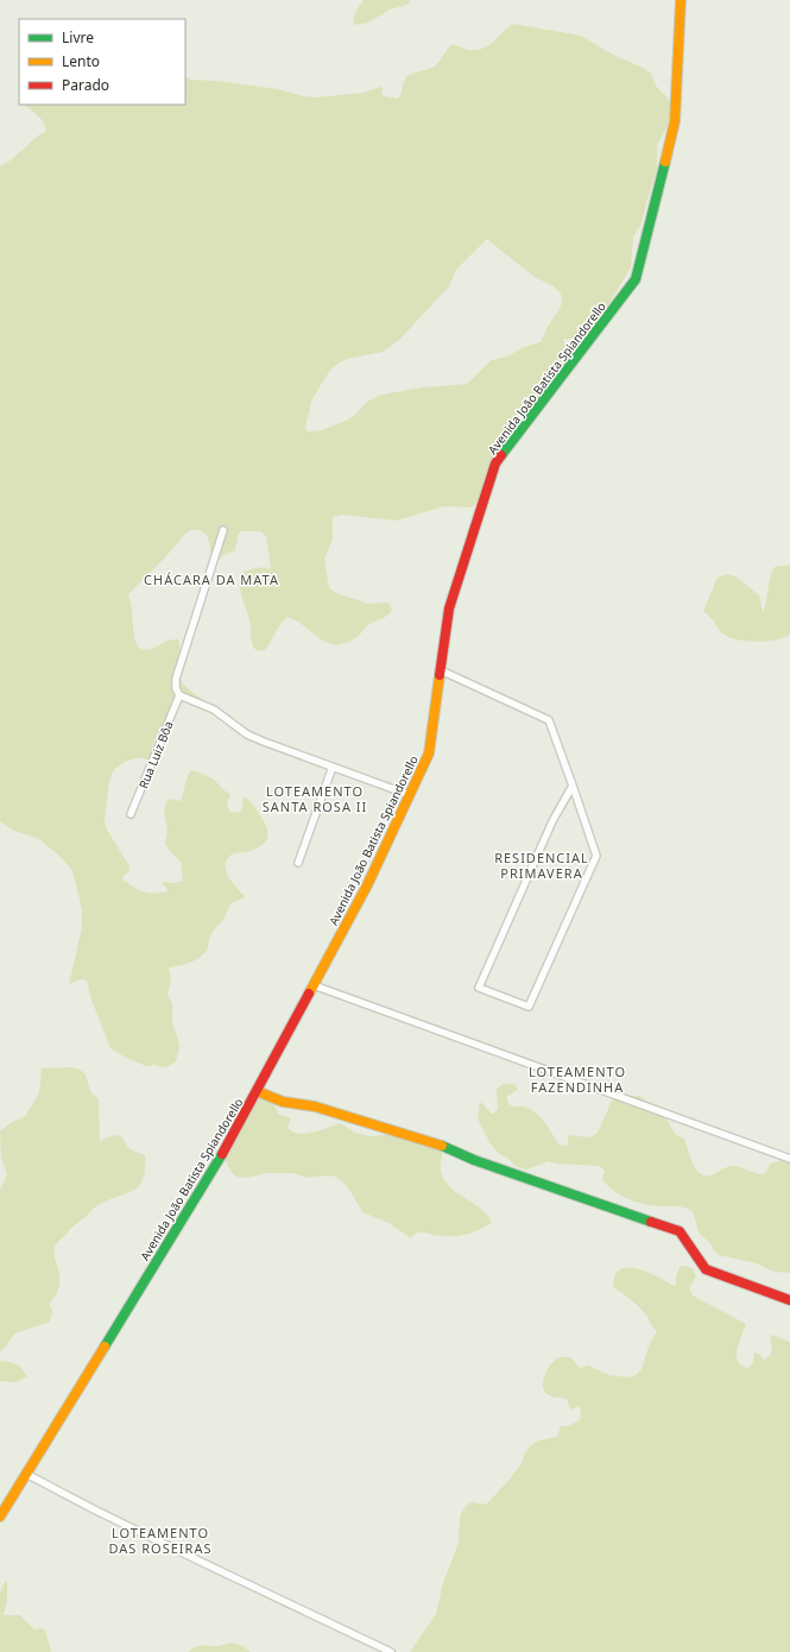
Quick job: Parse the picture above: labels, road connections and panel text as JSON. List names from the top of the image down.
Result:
{
  "streets": {
    "street": ["Avenida João Batista Spiandorello", "Rua Luiz Bôa"]
  },
  "districts": [
    "CHÁCARA DA MATA",
    "LOTEAMENTO SANTA ROSA II",
    "RESIDENCIAL PRIMAVERA",
    "LOTEAMENTO FAZENDINHA",
    "LOTEAMENTO DAS ROSEIRAS"
  ],
  "legend": ["Livre", "Lento", "Parado"]
}
